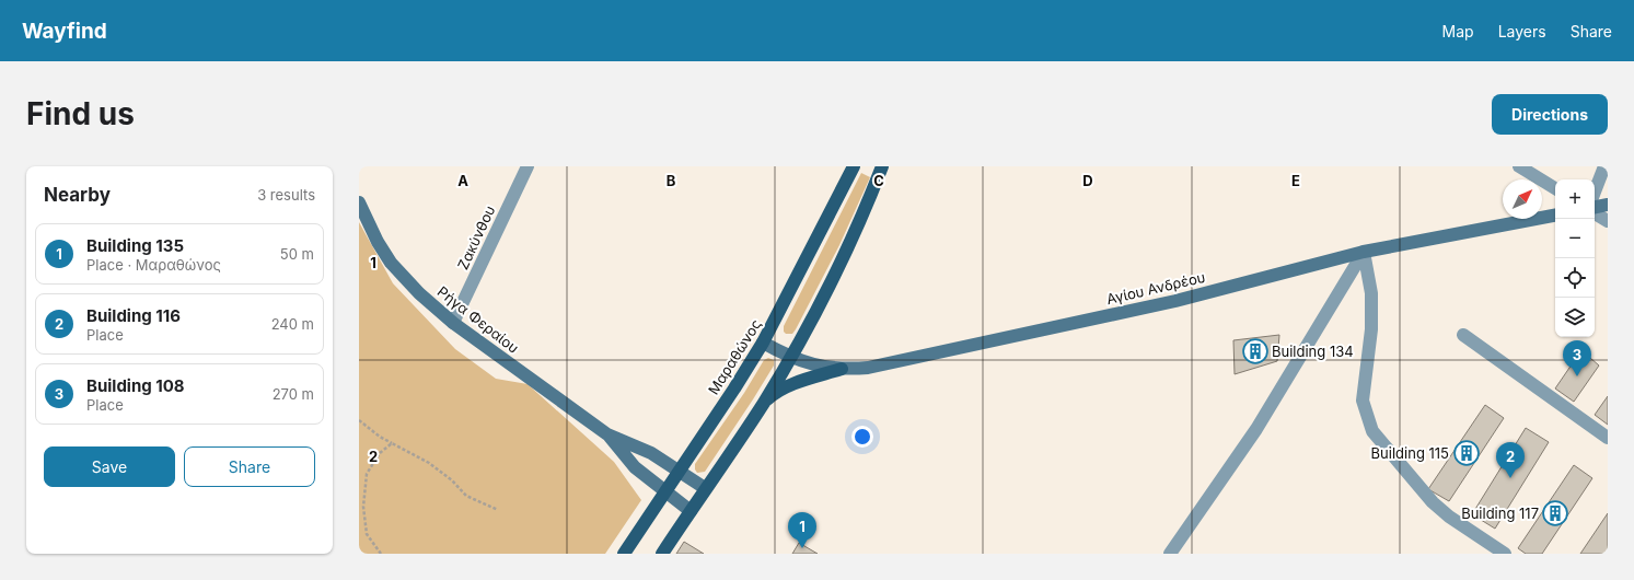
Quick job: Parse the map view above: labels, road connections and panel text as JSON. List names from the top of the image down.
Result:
{
  "streets": {
    "main road": ["Αγίου Ανδρέου", "Ρήγα Φεραίου", "Μαραθώνος"],
    "street": ["Ζακύνθου"]
  },
  "crossings": [
    ["Ζακύνθου", "Ρήγα Φεραίου"],
    ["Αγίου Ανδρέου", "Μαραθώνος"]
  ],
  "places": {
    "building": ["Building 134", "Building 115", "Building 117"]
  },
  "north": "top right",
  "page": {
    "header": "Wayfind",
    "nav": ["Map", "Layers", "Share"],
    "buttons": [
      "Directions",
      ["Save", "Share"]
    ],
    "title": "Find us",
    "heading": ["Nearby", "3 results"],
    "map_buttons": ["+", "−"],
    "list": [
      {
        "mark": "1",
        "name": "Building 135",
        "note": "Place · Μαραθώνος",
        "value": "50 m"
      },
      {
        "mark": "2",
        "name": "Building 116",
        "note": "Place",
        "value": "240 m"
      },
      {
        "mark": "3",
        "name": "Building 108",
        "note": "Place",
        "value": "270 m"
      }
    ],
    "pins": ["3", "2", "1"]
  },
  "grid": {
    "columns": [
      "A",
      "B",
      "C",
      "D",
      "E"
    ],
    "rows": ["1", "2"]
  }
}
